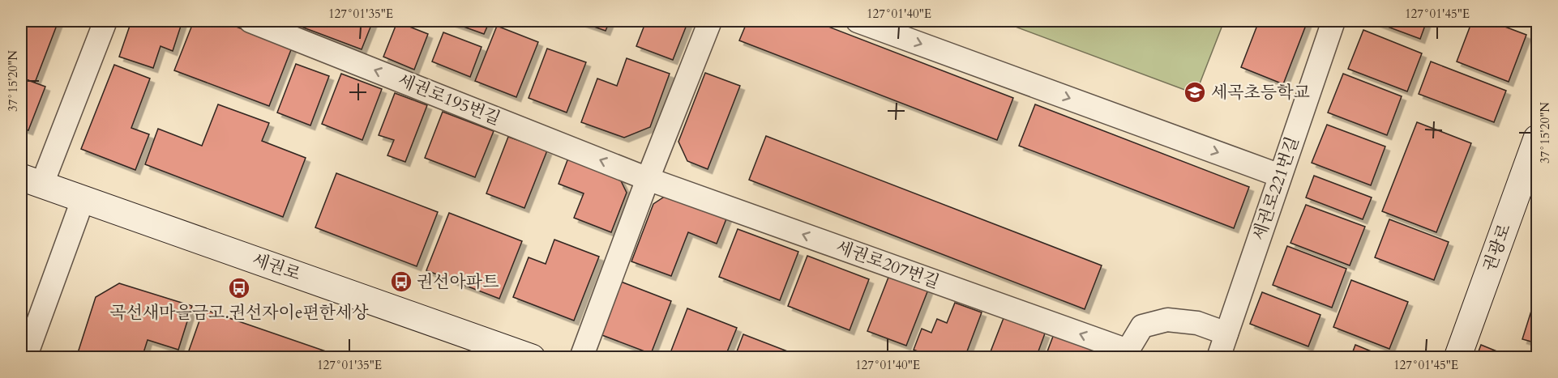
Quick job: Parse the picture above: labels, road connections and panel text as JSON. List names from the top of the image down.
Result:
{
  "streets": {
    "street": [
      "세권로195번길",
      "세권로221번길",
      "권광로",
      "세권로207번길",
      "세권로"
    ]
  },
  "crossings": [
    ["세권로195번길", "세권로207번길"],
    ["세권로221번길", "세권로207번길"]
  ],
  "one_way": ["세권로195번길", "세권로207번길"],
  "places": {
    "school or university": ["세곡초등학교"],
    "bus stop": ["권선아파트", "곡선새마을금고.권선자이e편한세상"]
  },
  "coordinates": [
    "127°01'35\"E",
    "127°01'40\"E",
    "127°01'45\"E",
    "37°15'20\"N"
  ]
}
